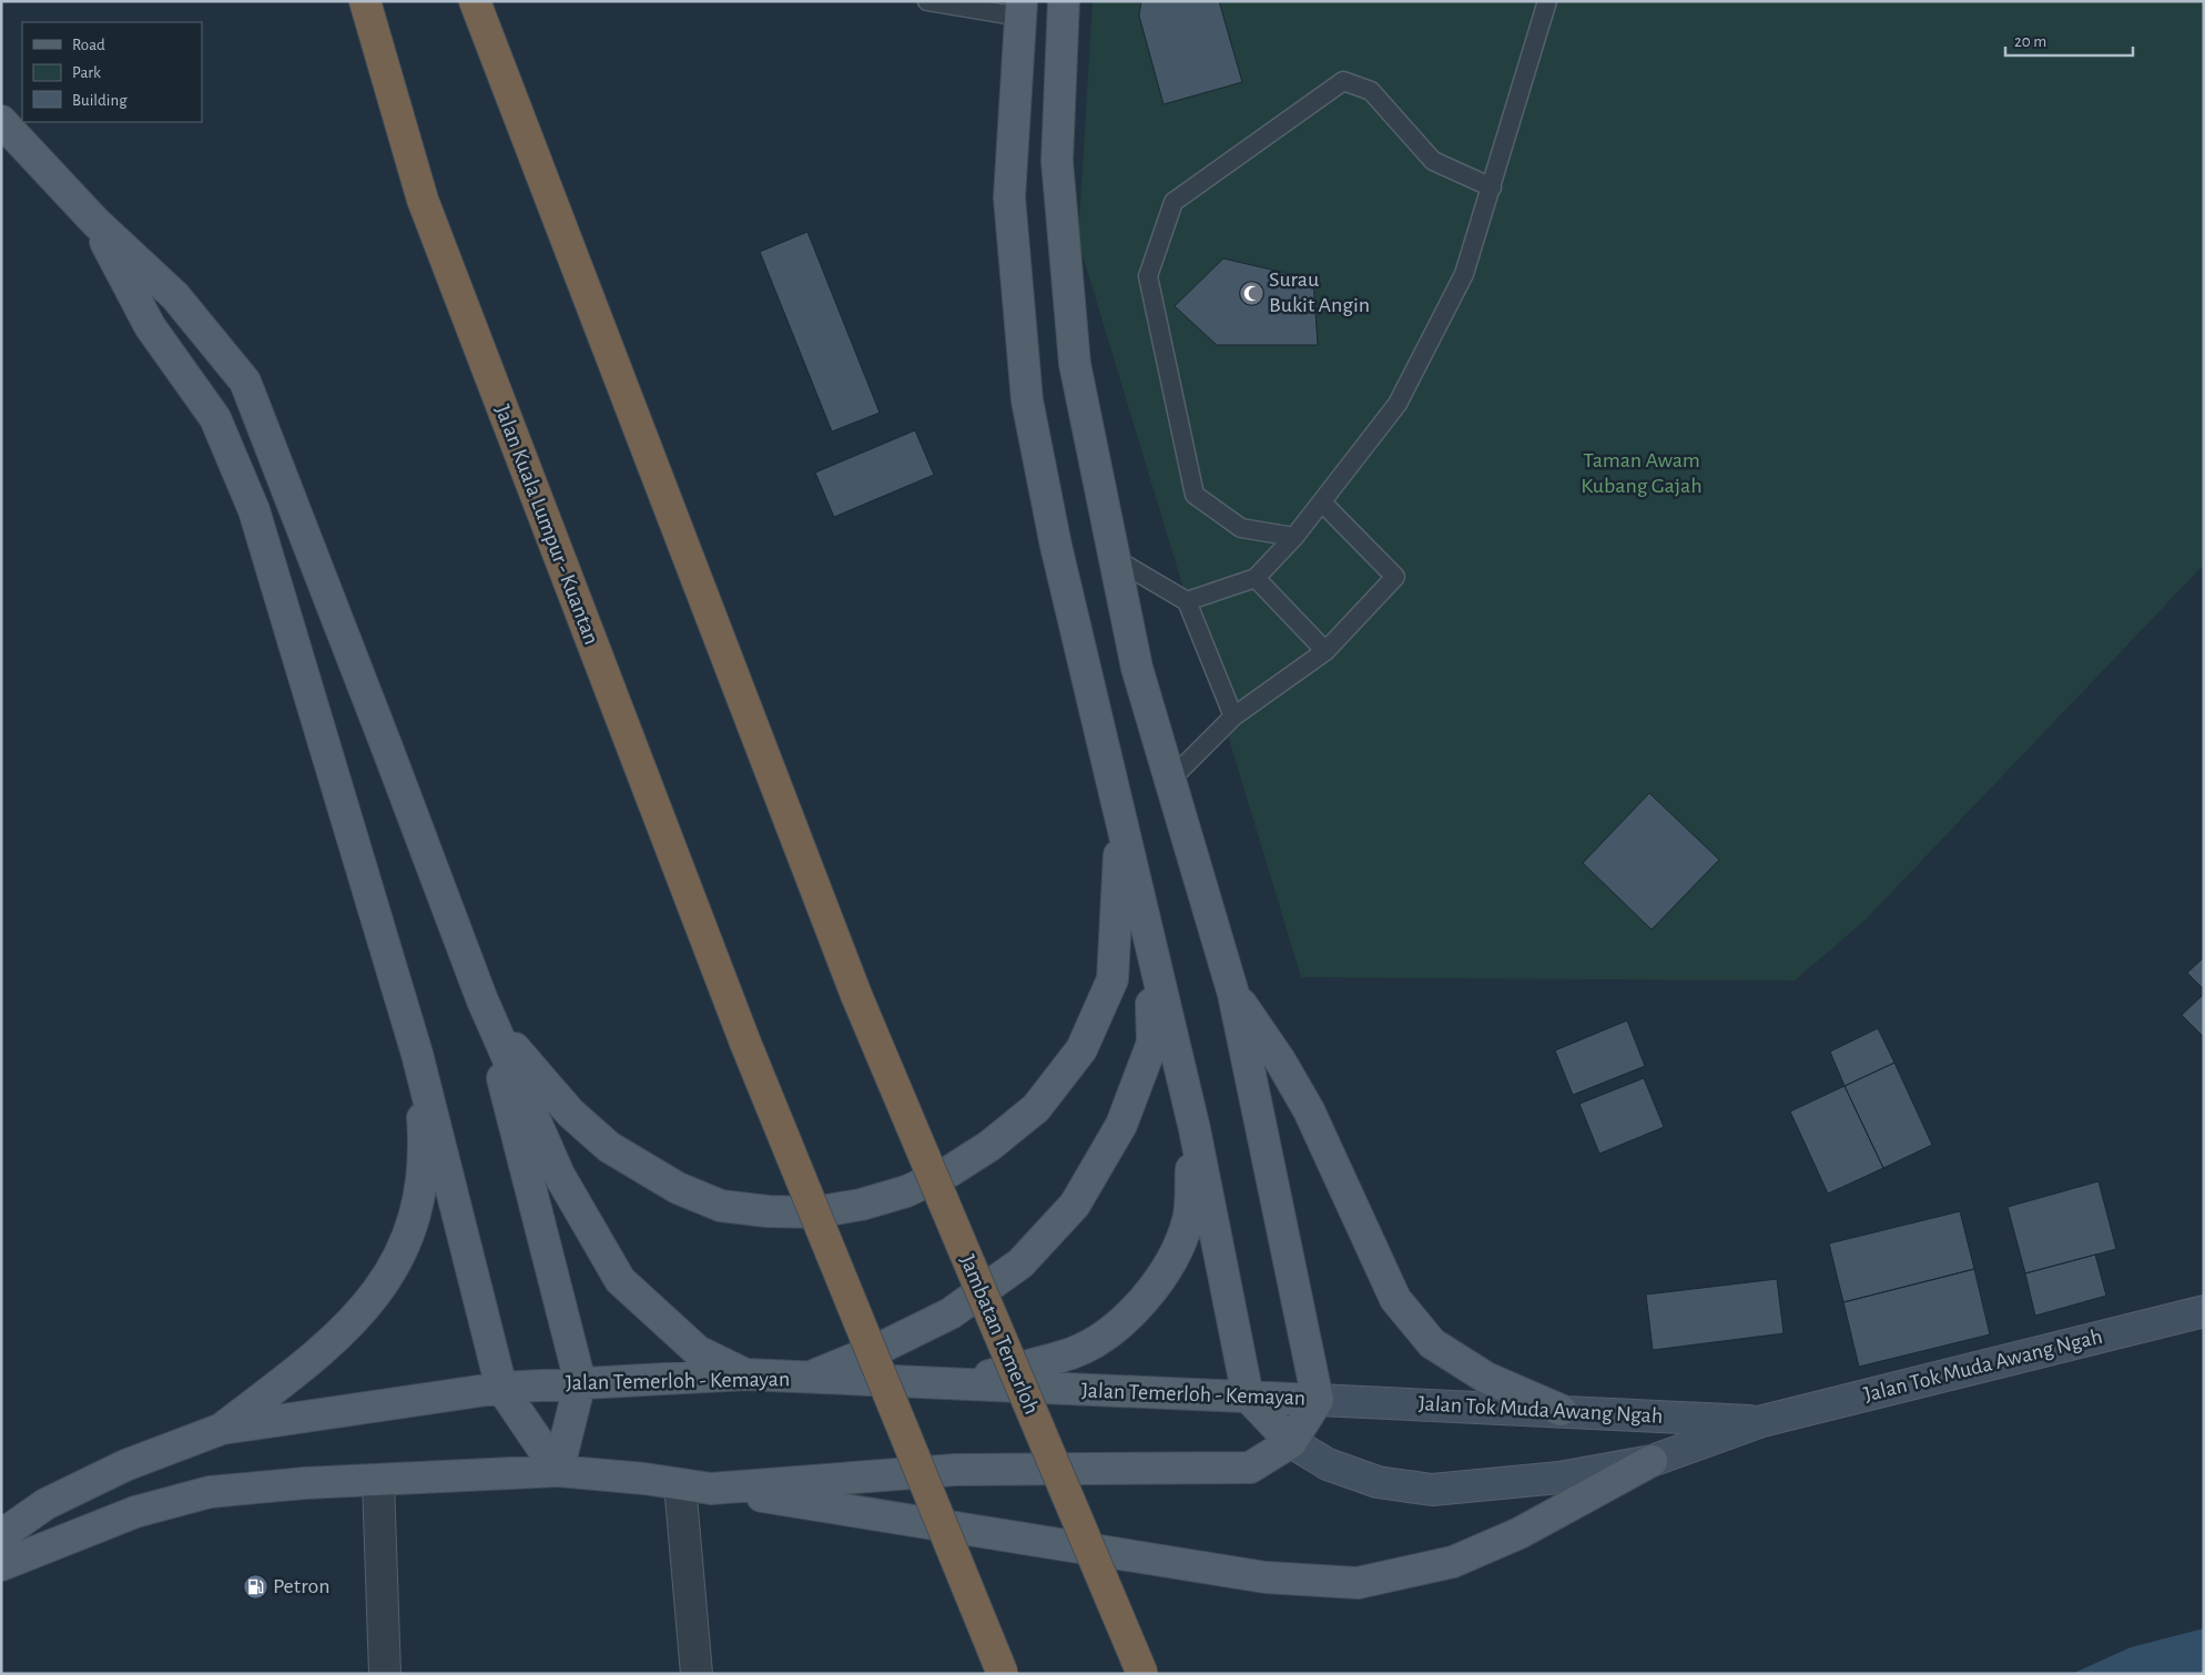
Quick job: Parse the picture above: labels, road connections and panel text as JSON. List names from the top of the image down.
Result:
{
  "streets": {
    "highway": ["Jalan Kuala Lumpur - Kuantan", "Jambatan Temerloh"],
    "main road": ["Jalan Tok Muda Awang Ngah", "Jalan Temerloh - Kemayan"]
  },
  "crossings": [
    ["Jalan Tok Muda Awang Ngah", "Jalan Temerloh - Kemayan"]
  ],
  "parks": ["Taman Awam Kubang Gajah"],
  "places": {
    "mosque": ["Surau Bukit Angin"],
    "fuel station": ["Petron"]
  },
  "legend": ["Road", "Park", "Building"],
  "scale_bar": "20 m"
}
